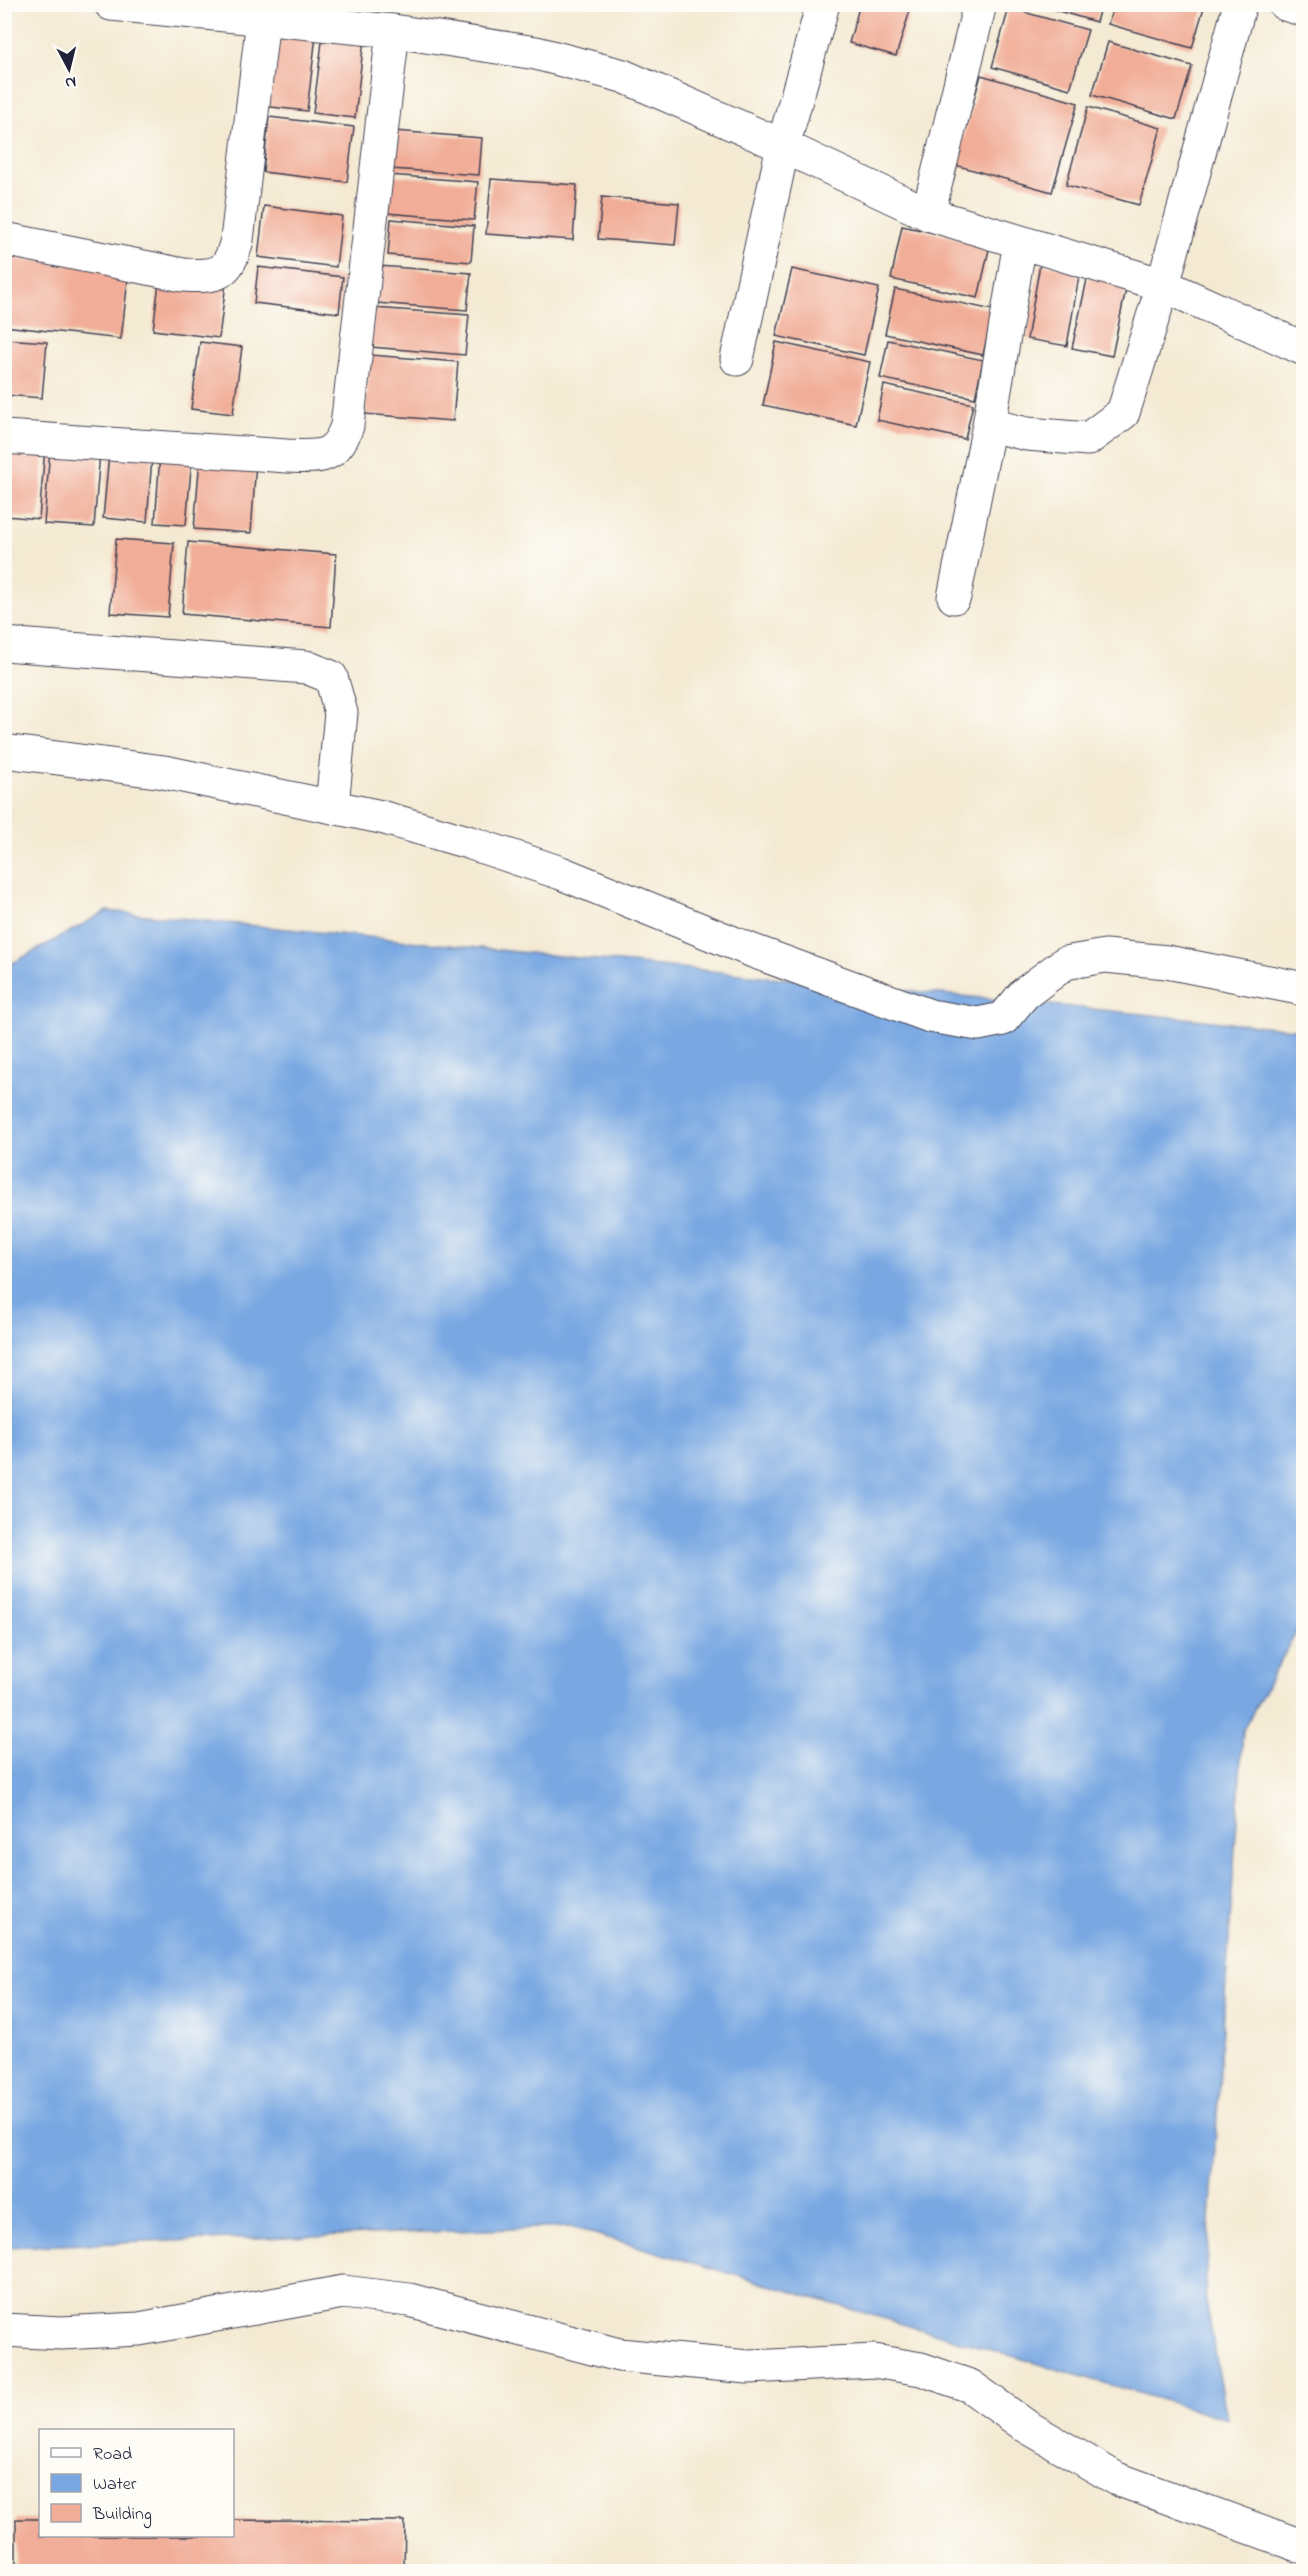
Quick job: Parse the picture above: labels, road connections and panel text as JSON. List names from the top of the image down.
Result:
{
  "legend": ["Road", "Water", "Building"],
  "north": "bottom"
}
